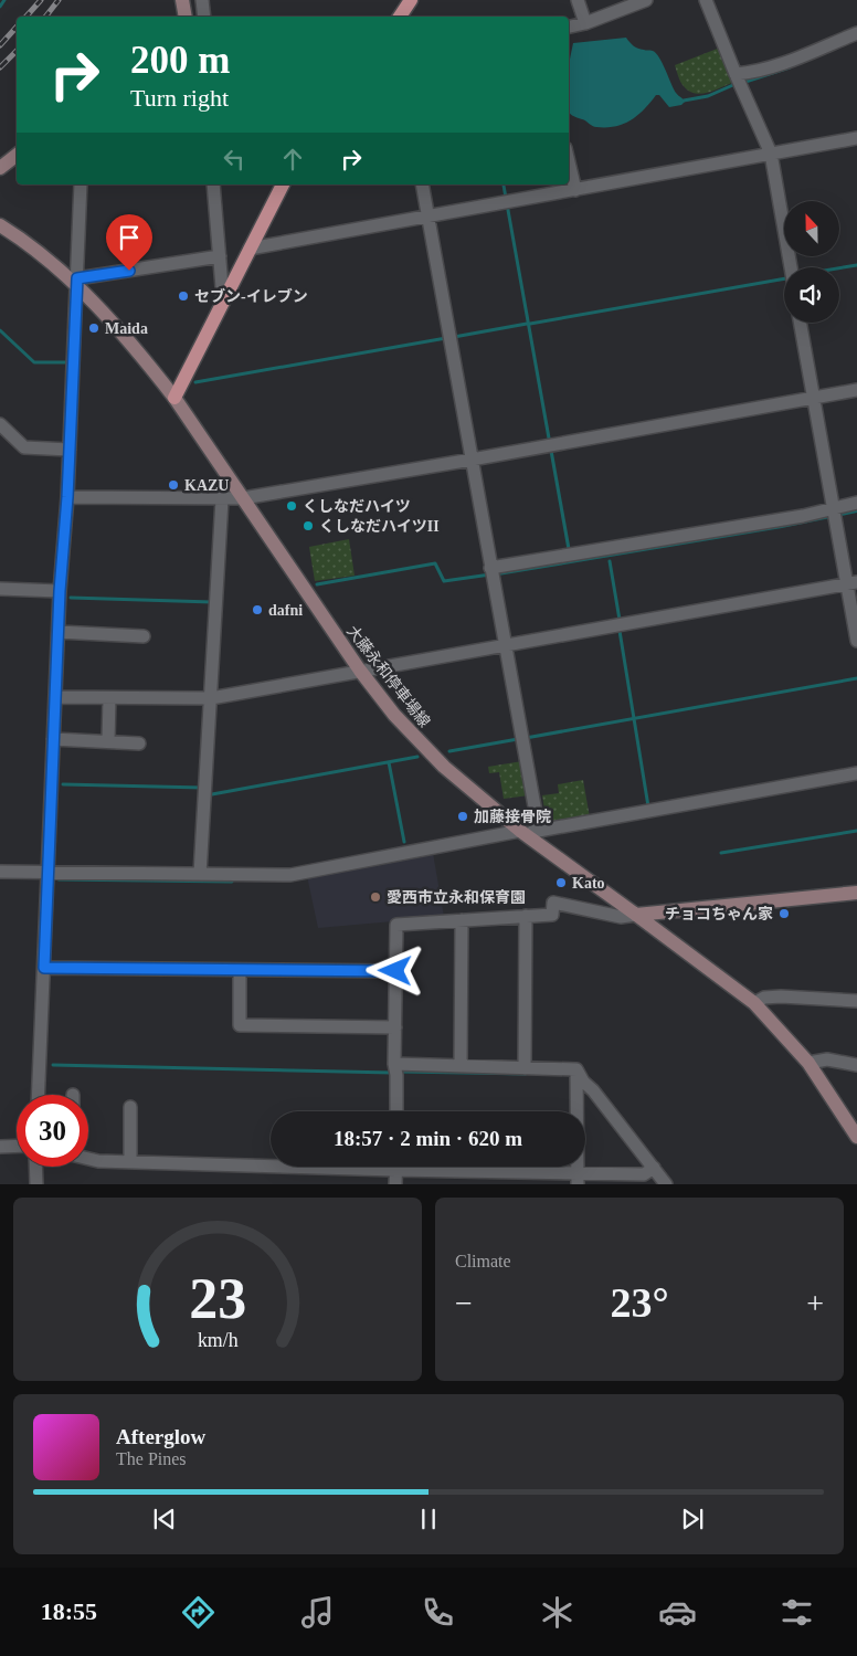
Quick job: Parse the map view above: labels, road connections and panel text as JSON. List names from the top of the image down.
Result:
{
  "streets": {
    "main road": ["大藤永和停車場線"]
  },
  "places": [
    "セブン-イレブン",
    "Maida",
    "KAZU",
    "くしなだハイツ",
    "くしなだハイツII",
    "dafni",
    "加藤接骨院",
    "Kato",
    "愛西市立永和保育園",
    "チョコちゃん家"
  ],
  "north": "top",
  "page": {
    "turn": ["200 m", "Turn right"],
    "limit": "30",
    "trip": "18:57 · 2 min · 620 m",
    "tile": "Climate",
    "heat": ["−", "23°", "+"],
    "song": ["Afterglow", "The Pines"],
    "tabs": "18:55",
    "gauge": ["23", "km/h"]
  }
}
